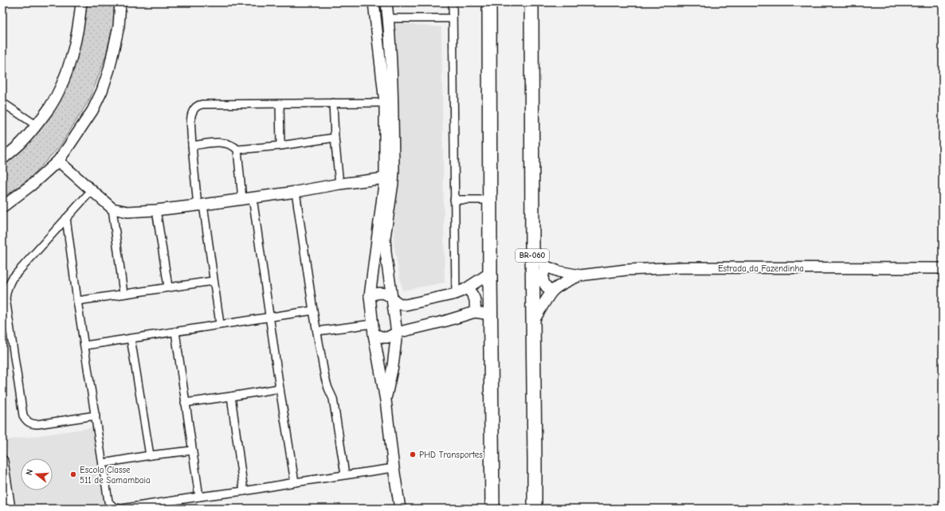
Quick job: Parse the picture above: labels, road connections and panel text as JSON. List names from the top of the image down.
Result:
{
  "streets": {
    "highway": ["BR-060"],
    "street": ["Estrada da Fazendinha"]
  },
  "crossings": [
    ["BR-060", "Estrada da Fazendinha"]
  ],
  "places": ["PHD Transportes", "Escola Classe 511 de Samambaia"],
  "north": "left"
}
